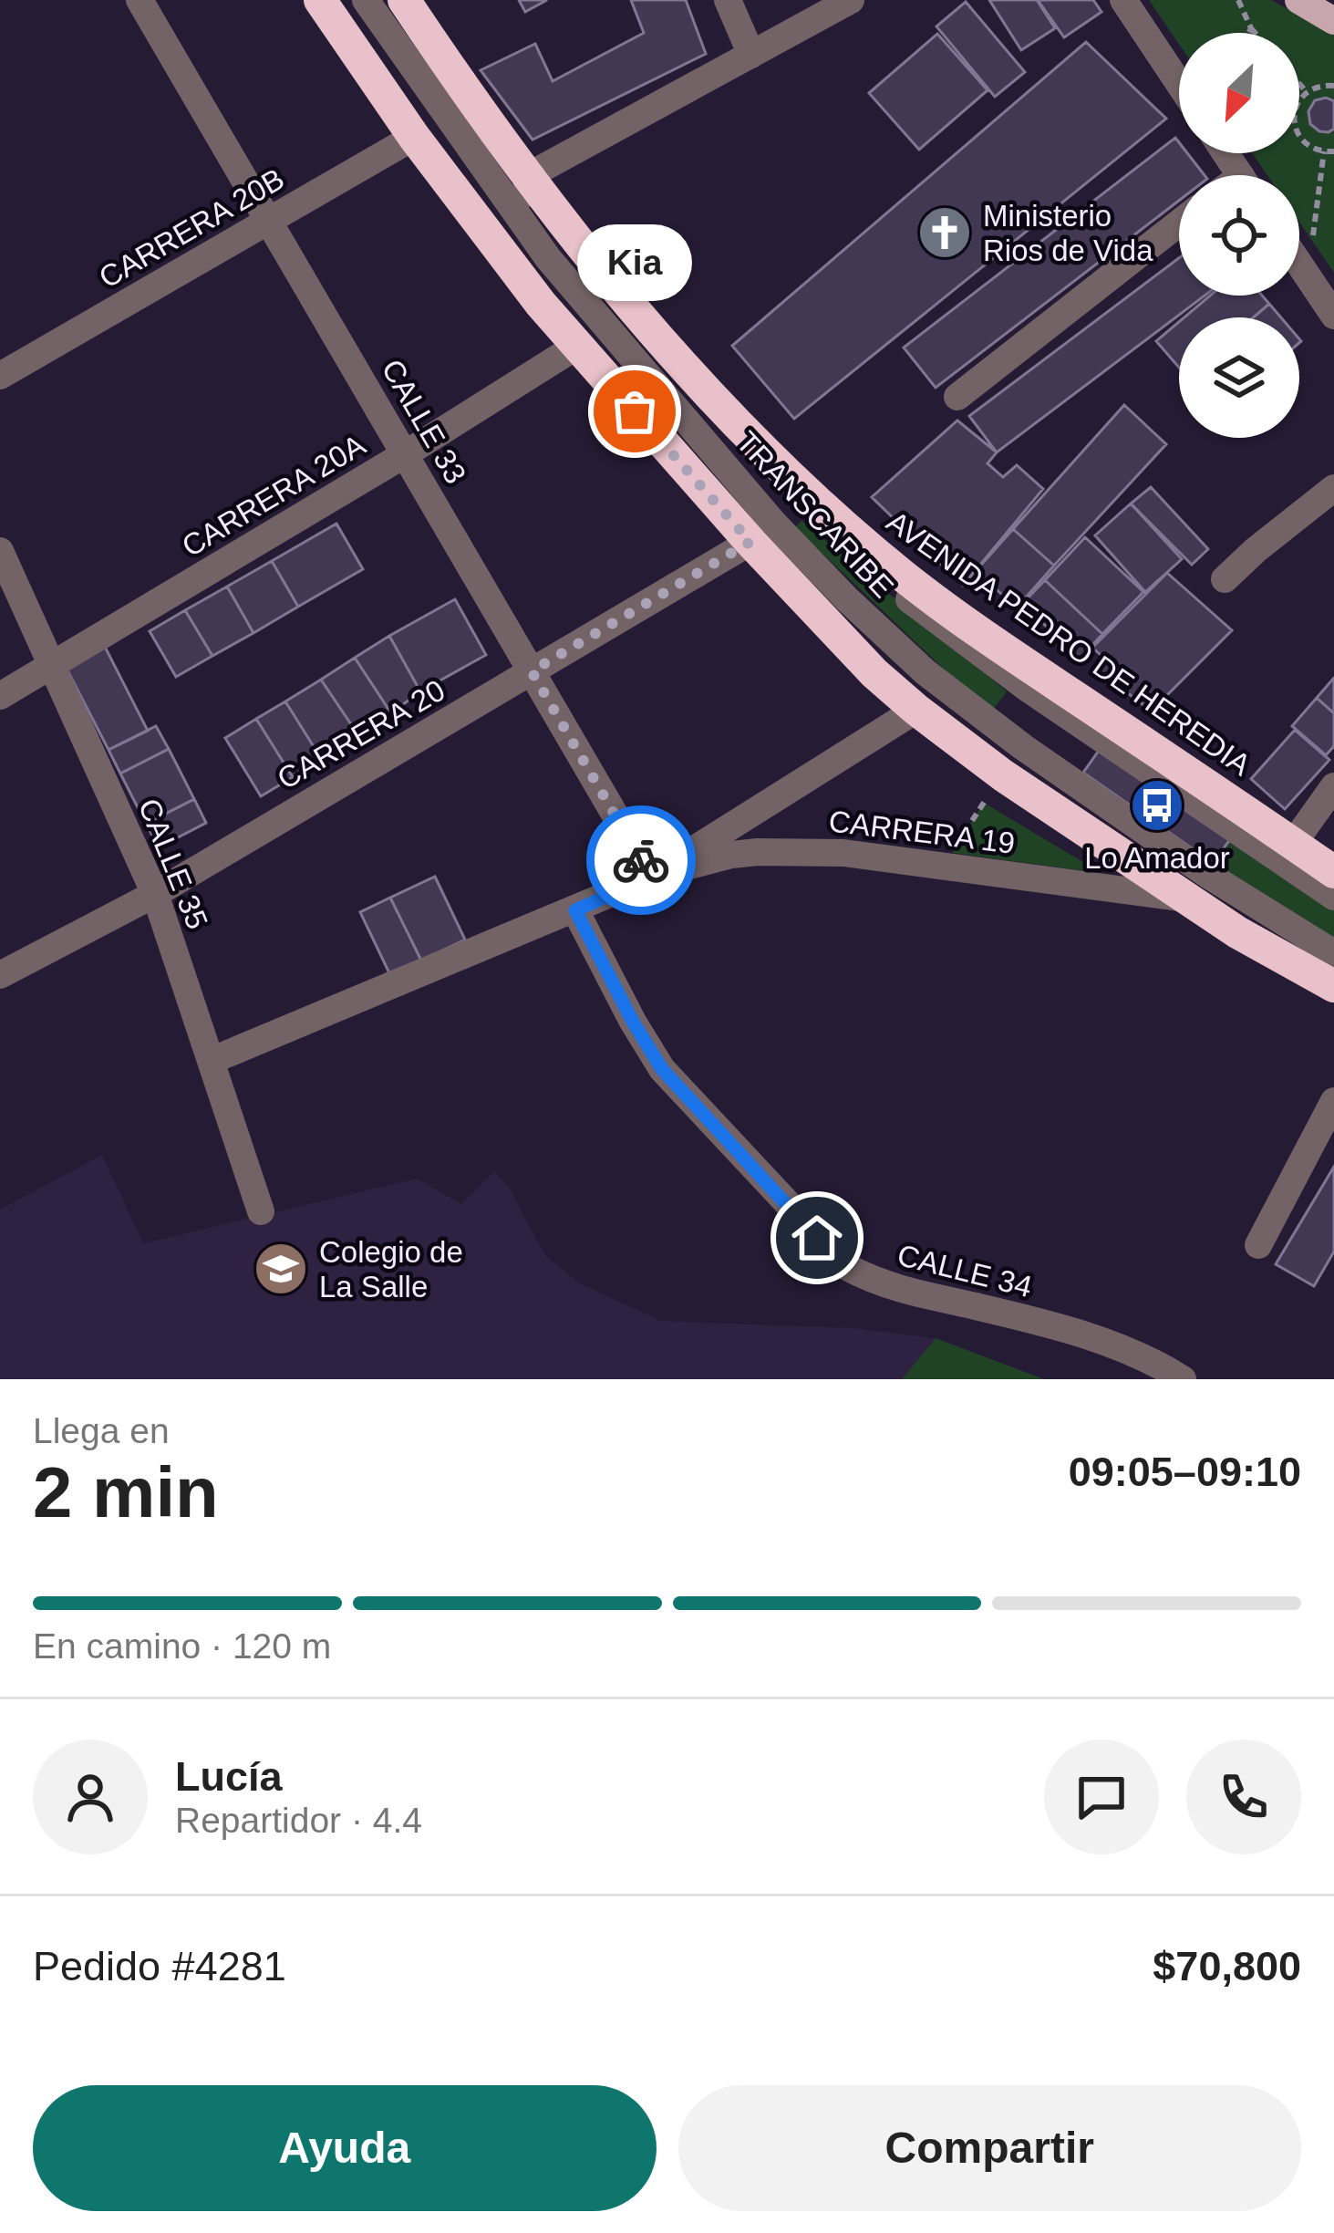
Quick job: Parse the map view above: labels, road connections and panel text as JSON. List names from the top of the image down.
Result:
{
  "streets": {
    "highway": ["AVENIDA PEDRO DE HEREDIA"],
    "street": [
      "CARRERA 20B",
      "CALLE 33",
      "CARRERA 20A",
      "TRANSCARIBE",
      "CARRERA 20",
      "CARRERA 19",
      "CALLE 35",
      "CALLE 34"
    ]
  },
  "crossings": [
    ["CARRERA 20B", "CALLE 33"],
    ["CALLE 33", "CARRERA 20A"],
    ["CALLE 33", "CARRERA 20"],
    ["CALLE 33", "CARRERA 19"],
    ["CARRERA 20A", "CALLE 35"],
    ["TRANSCARIBE", "AVENIDA PEDRO DE HEREDIA"],
    ["CARRERA 20", "CALLE 35"],
    ["CARRERA 19", "CALLE 35"],
    ["CARRERA 19", "CALLE 34"]
  ],
  "places": {
    "church": ["Ministerio Rios de Vida"],
    "other": ["Kia"],
    "bus stop": ["Lo Amador"],
    "school or university": ["Colegio de La Salle"]
  },
  "north": "bottom left",
  "page": {
    "bubble": "Kia",
    "heading": ["2 min", "Llega en", "09:05–09:10"],
    "panel": [
      "Lucía",
      "Repartidor · 4.4",
      "Pedido #4281",
      "$70,800"
    ],
    "bar": "En camino · 120 m",
    "buttons": ["Ayuda", "Compartir"]
  }
}
